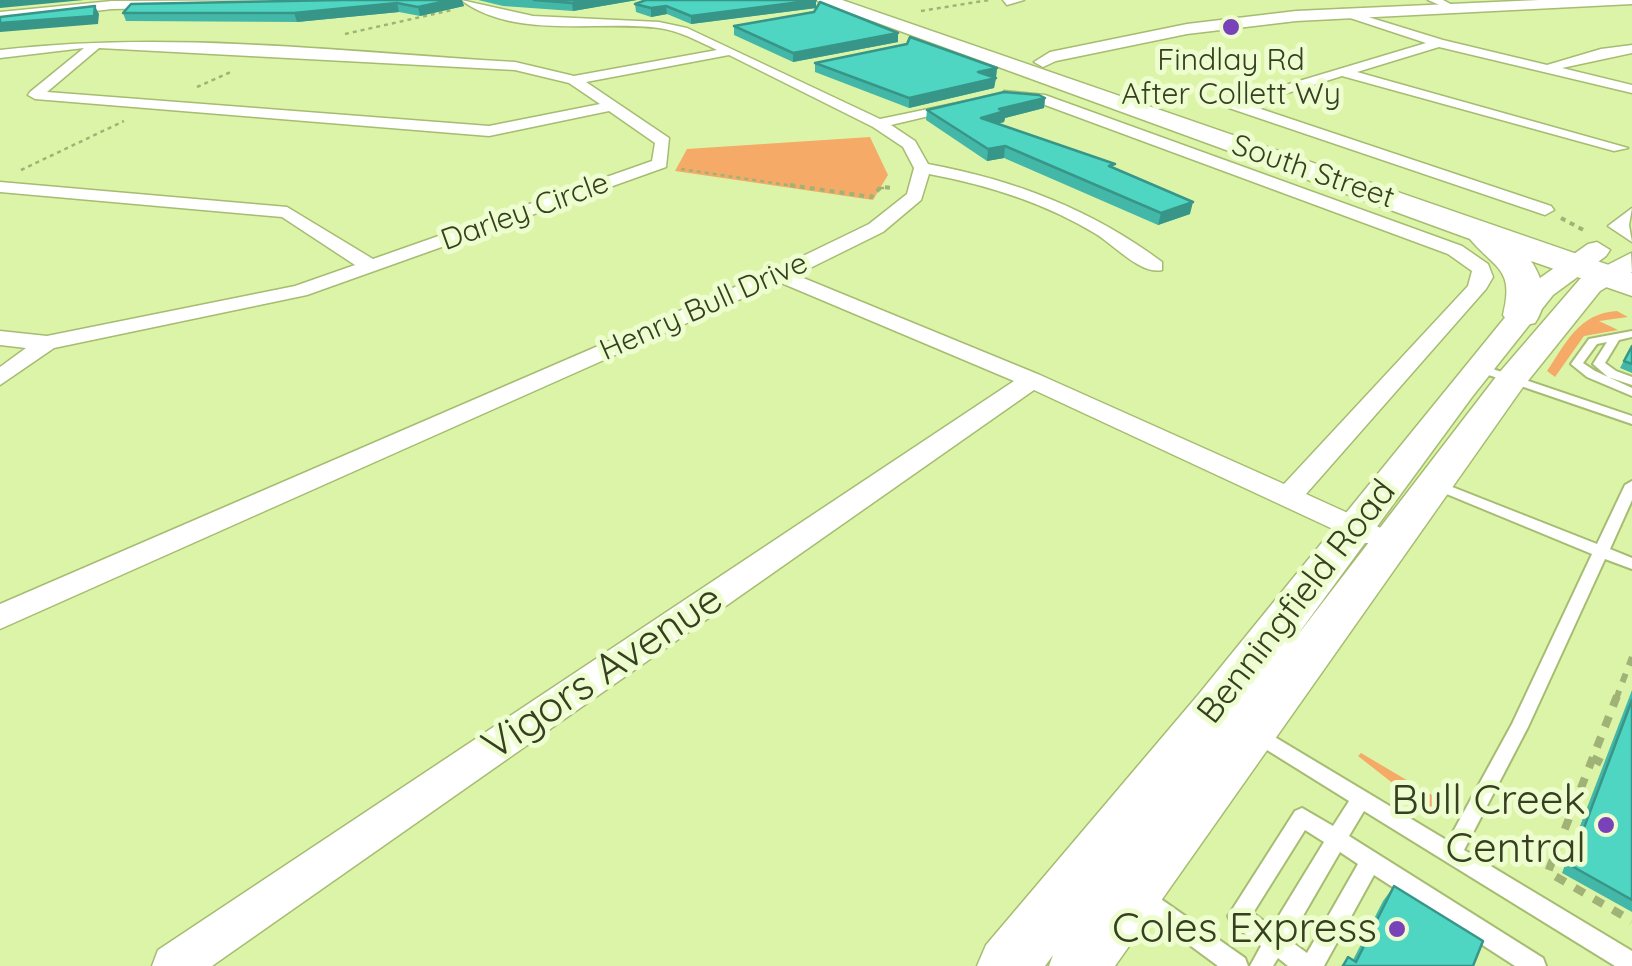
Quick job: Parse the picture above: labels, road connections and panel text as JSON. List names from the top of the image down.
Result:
{
  "streets": {
    "highway": ["South Street"],
    "main road": ["Benningfield Road"],
    "street": ["Darley Circle", "Henry Bull Drive", "Vigors Avenue"]
  },
  "crossings": [
    ["South Street", "Benningfield Road"]
  ],
  "places": ["Findlay Rd After Collett Wy", "Bull Creek Central", "Coles Express"]
}
